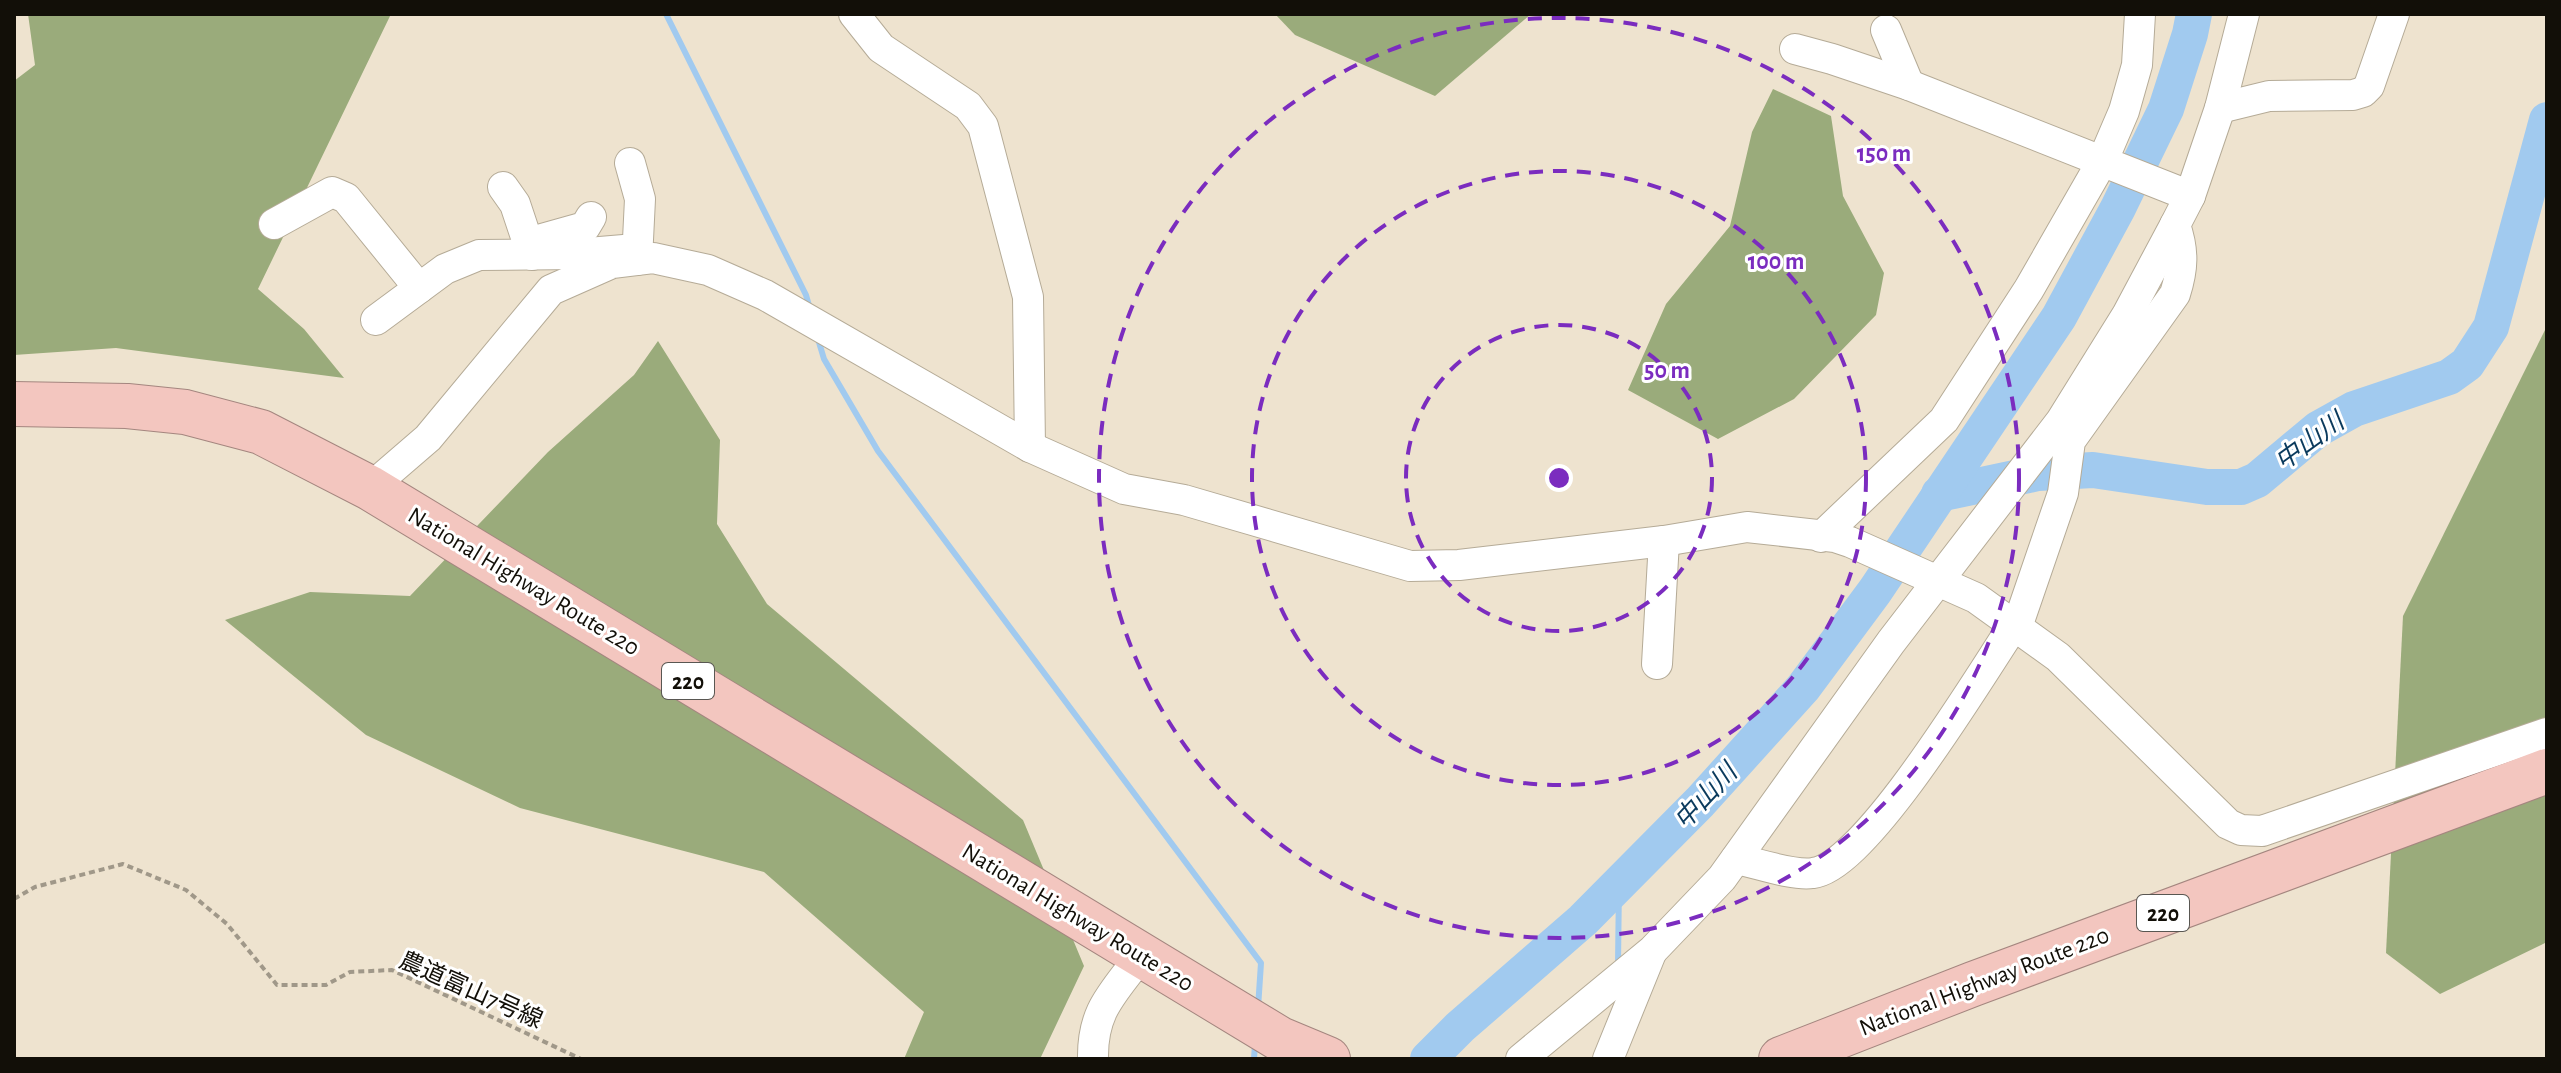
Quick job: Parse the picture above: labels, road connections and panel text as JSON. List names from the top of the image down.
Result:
{
  "streets": {
    "highway": ["National Highway Route 220", "220"],
    "path": ["農道富山7号線"]
  },
  "water": ["中山川"],
  "rings": ["150 m", "100 m", "50 m"]
}
